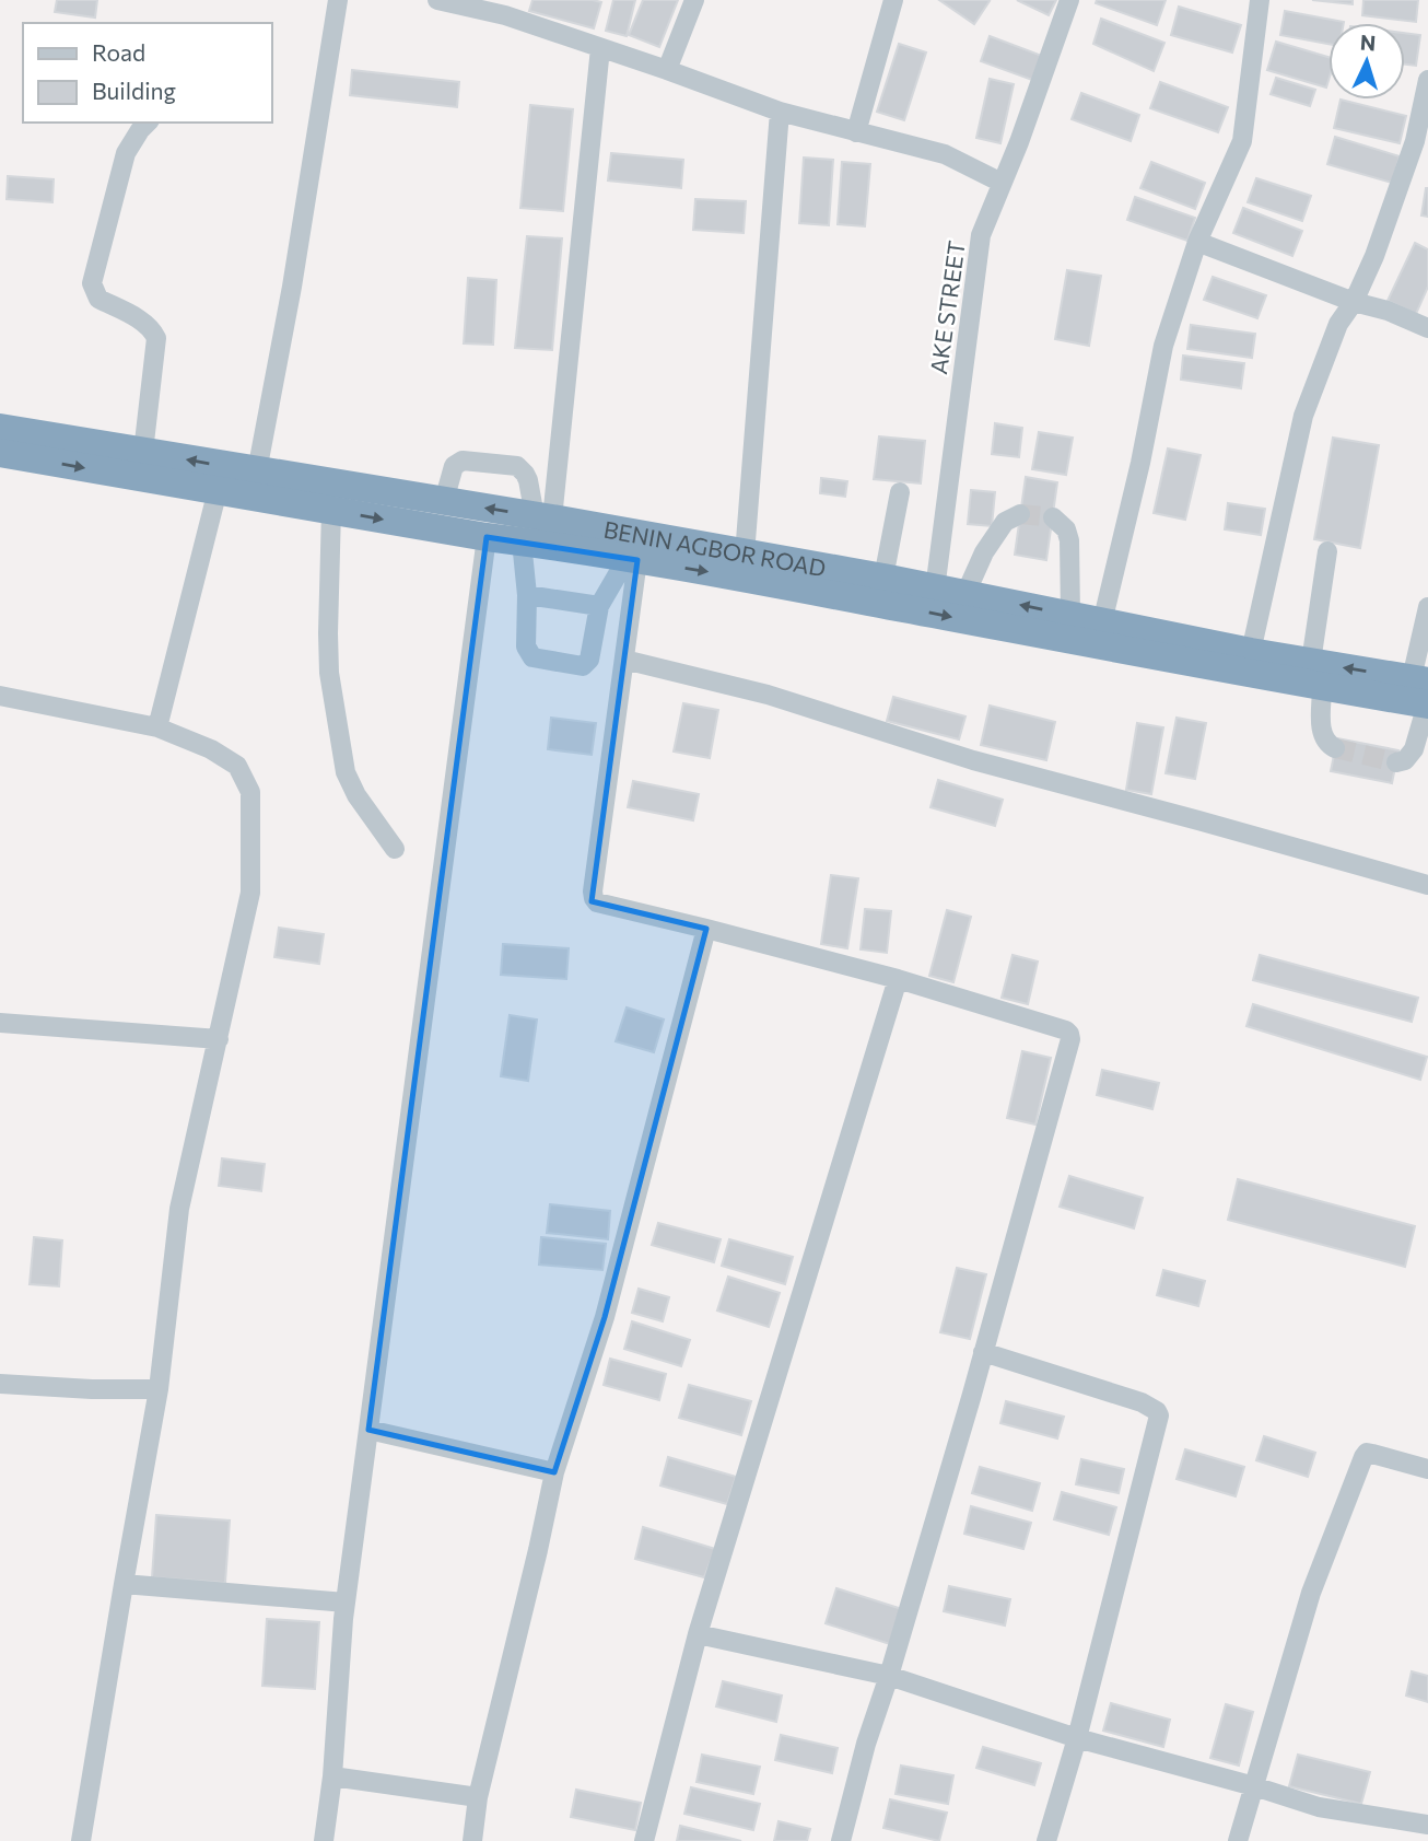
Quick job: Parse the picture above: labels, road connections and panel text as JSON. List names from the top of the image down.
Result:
{
  "streets": {
    "highway": ["BENIN AGBOR ROAD"],
    "street": ["AKE STREET"]
  },
  "crossings": [
    ["AKE STREET", "BENIN AGBOR ROAD"]
  ],
  "legend": ["Road", "Building"],
  "north": "top"
}
